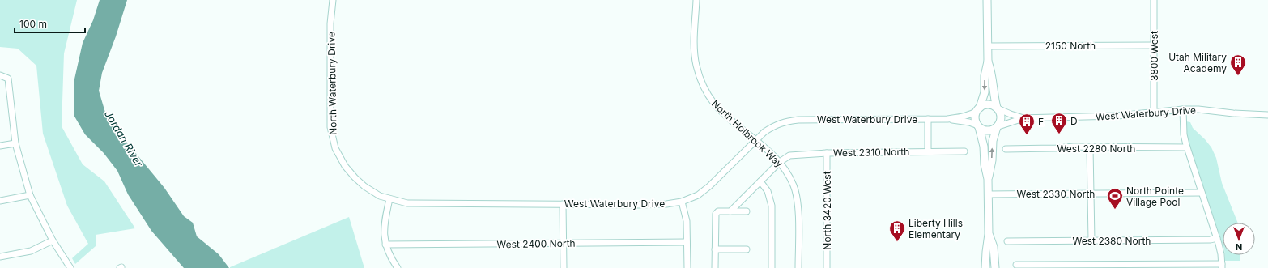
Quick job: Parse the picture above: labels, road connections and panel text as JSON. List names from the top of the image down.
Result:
{
  "streets": {
    "street": [
      "2150 North",
      "3800 West",
      "North Waterbury Drive",
      "West Waterbury Drive",
      "North Holbrook Way",
      "West 2280 North",
      "West 2310 North",
      "West 2330 North",
      "North 3420 West",
      "West 2380 North",
      "West 2400 North"
    ]
  },
  "crossings": [
    ["2150 North", "3800 West"],
    ["3800 West", "West Waterbury Drive"],
    ["North Waterbury Drive", "West Waterbury Drive"],
    ["West Waterbury Drive", "North Holbrook Way"],
    ["North Holbrook Way", "West 2310 North"],
    ["West 2310 North", "North 3420 West"]
  ],
  "water": ["Jordan River"],
  "places": {
    "building": [
      "Utah Military Academy",
      "D",
      "E",
      "Liberty Hills Elementary"
    ],
    "sports": ["North Pointe Village Pool"]
  },
  "scale_bar": "100 m",
  "north": "bottom"
}
